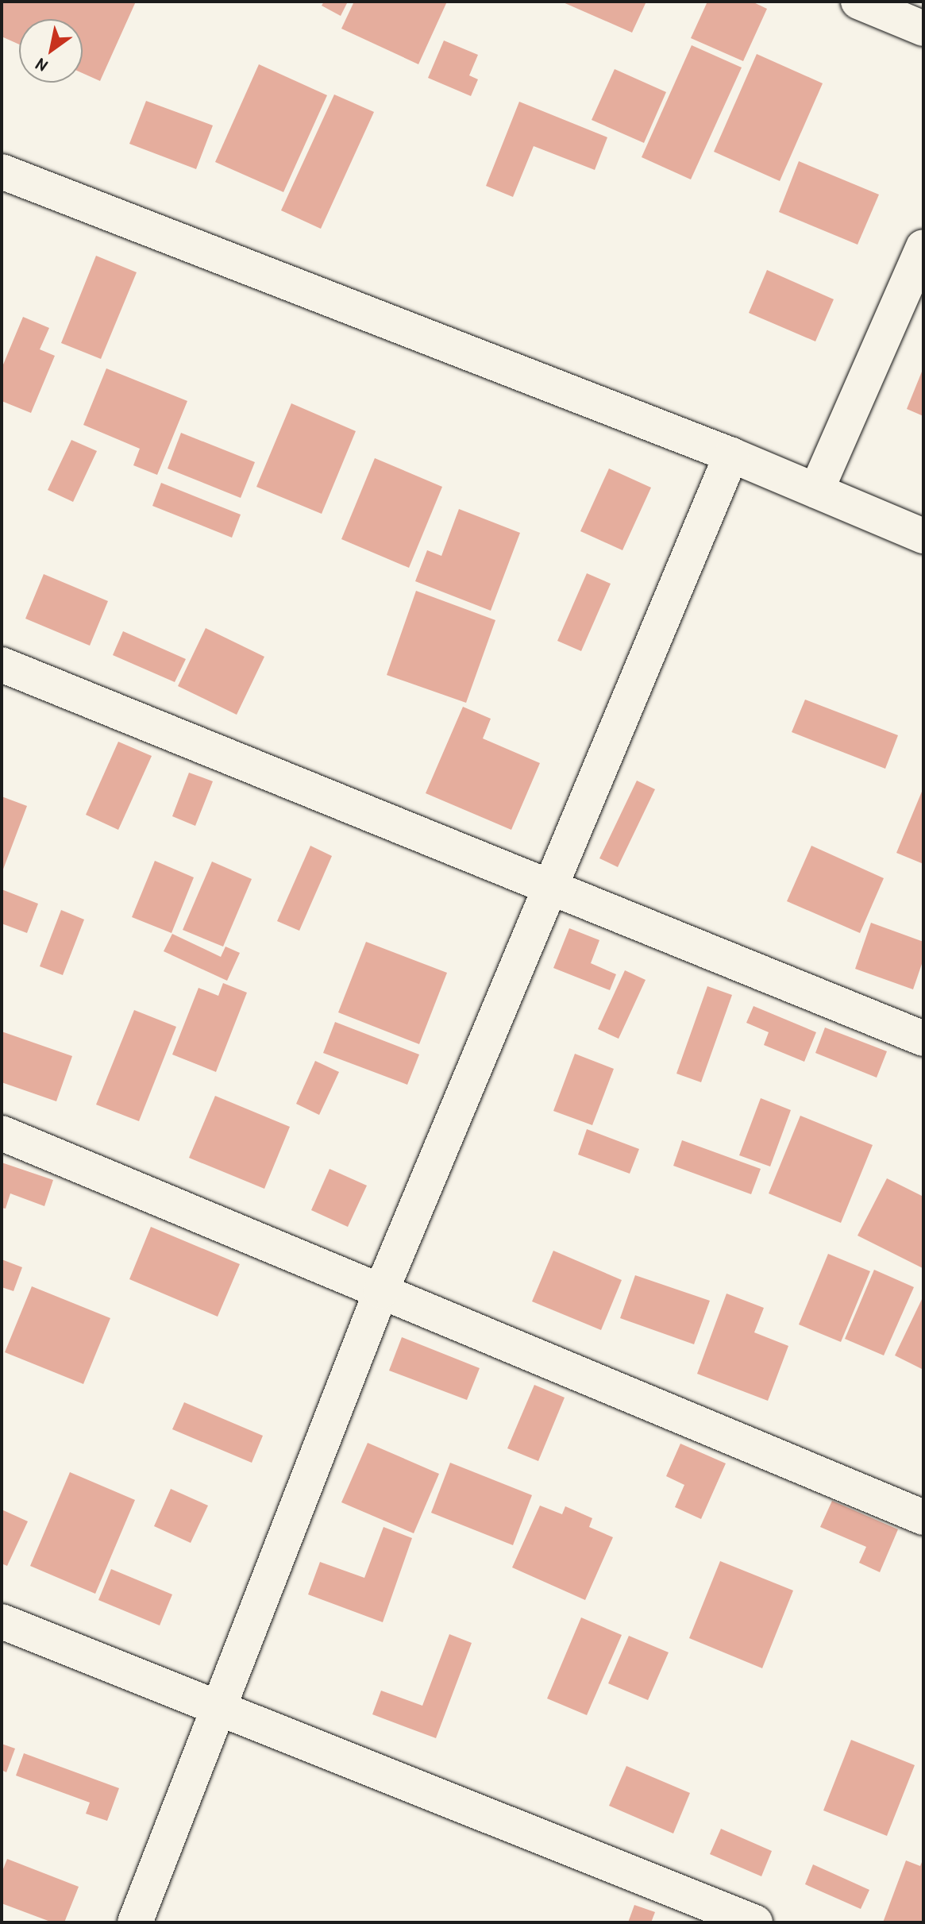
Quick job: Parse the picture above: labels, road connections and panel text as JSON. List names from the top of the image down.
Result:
{
  "north": "bottom left"
}
